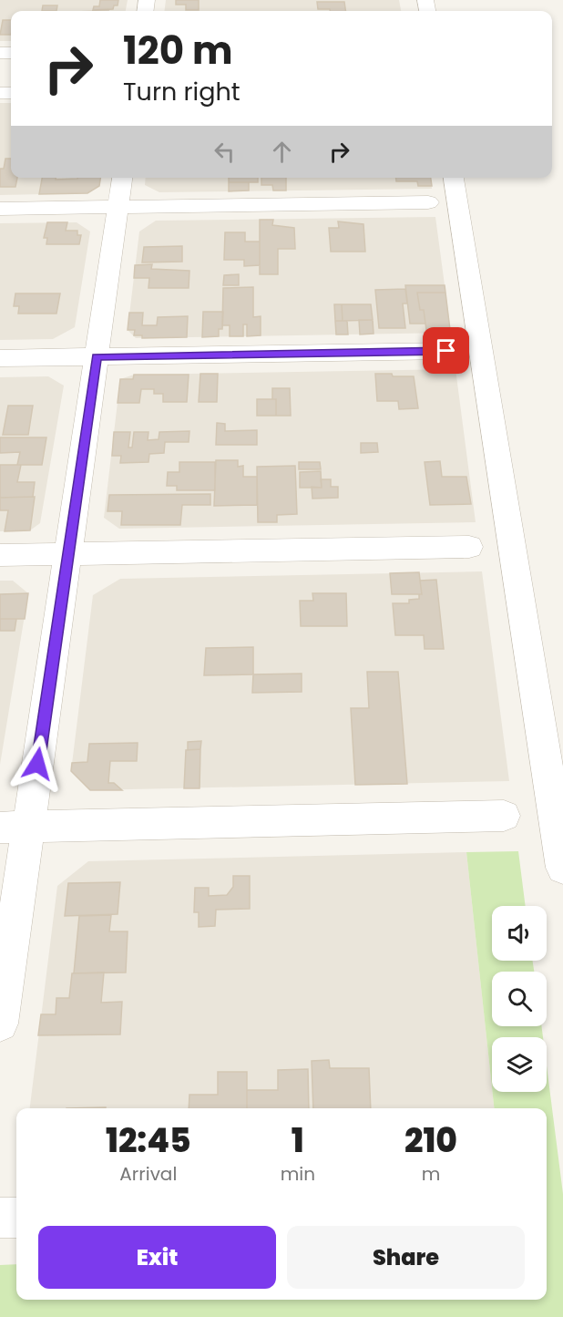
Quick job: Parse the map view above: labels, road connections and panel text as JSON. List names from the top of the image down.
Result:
{
  "page": {
    "turn": ["120 m", "Turn right"],
    "eta": [
      "12:45",
      "Arrival",
      "1",
      "min",
      "210",
      "m"
    ],
    "buttons": ["Exit", "Share"]
  }
}
